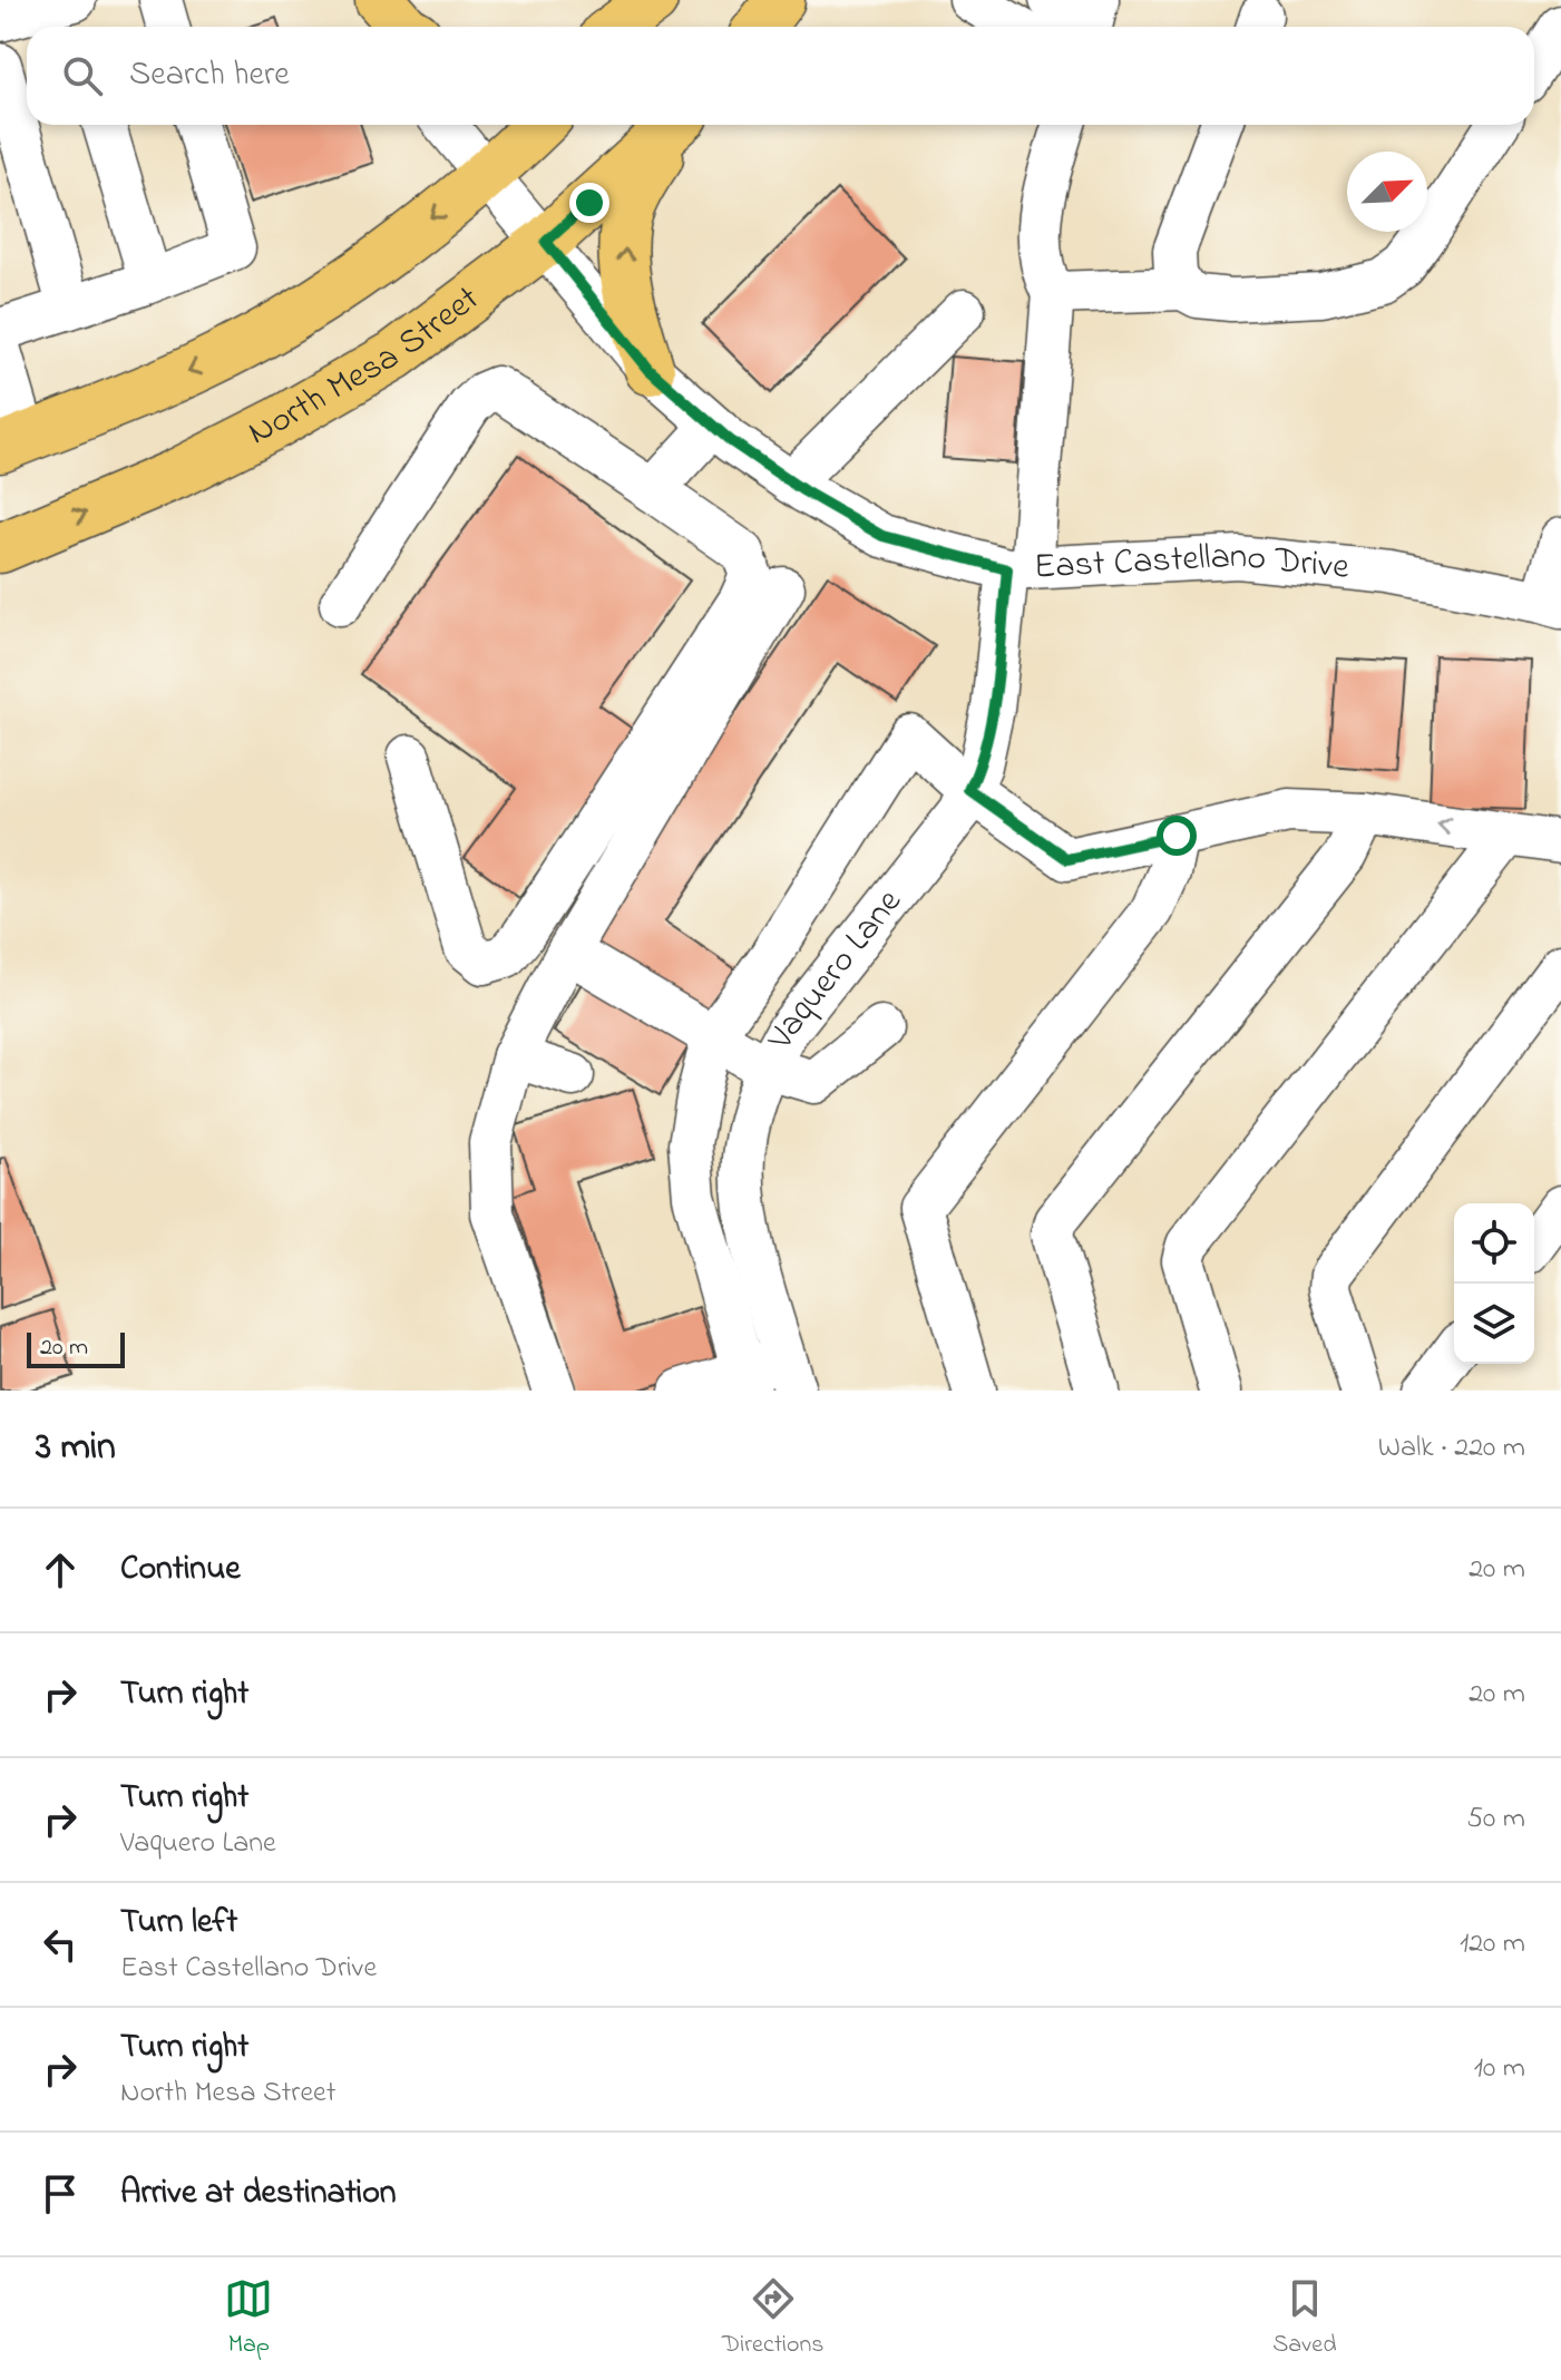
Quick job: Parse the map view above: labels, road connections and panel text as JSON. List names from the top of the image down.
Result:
{
  "streets": {
    "main road": ["North Mesa Street"],
    "street": ["East Castellano Drive", "Vaquero Lane"]
  },
  "crossings": [
    ["North Mesa Street", "East Castellano Drive"],
    ["East Castellano Drive", "Vaquero Lane"]
  ],
  "scale_bar": "20 m",
  "north": "top right",
  "page": {
    "search": "Search here",
    "scale": "20 m",
    "heading": ["3 min", "Walk · 220 m"],
    "list": [
      ["Continue", "20 m"],
      ["Turn right", "20 m"],
      ["Turn right", "Vaquero Lane", "50 m"],
      ["Turn left", "East Castellano Drive", "120 m"],
      ["Turn right", "North Mesa Street", "10 m"],
      "Arrive at destination"
    ],
    "nav": ["Map", "Directions", "Saved"]
  }
}
